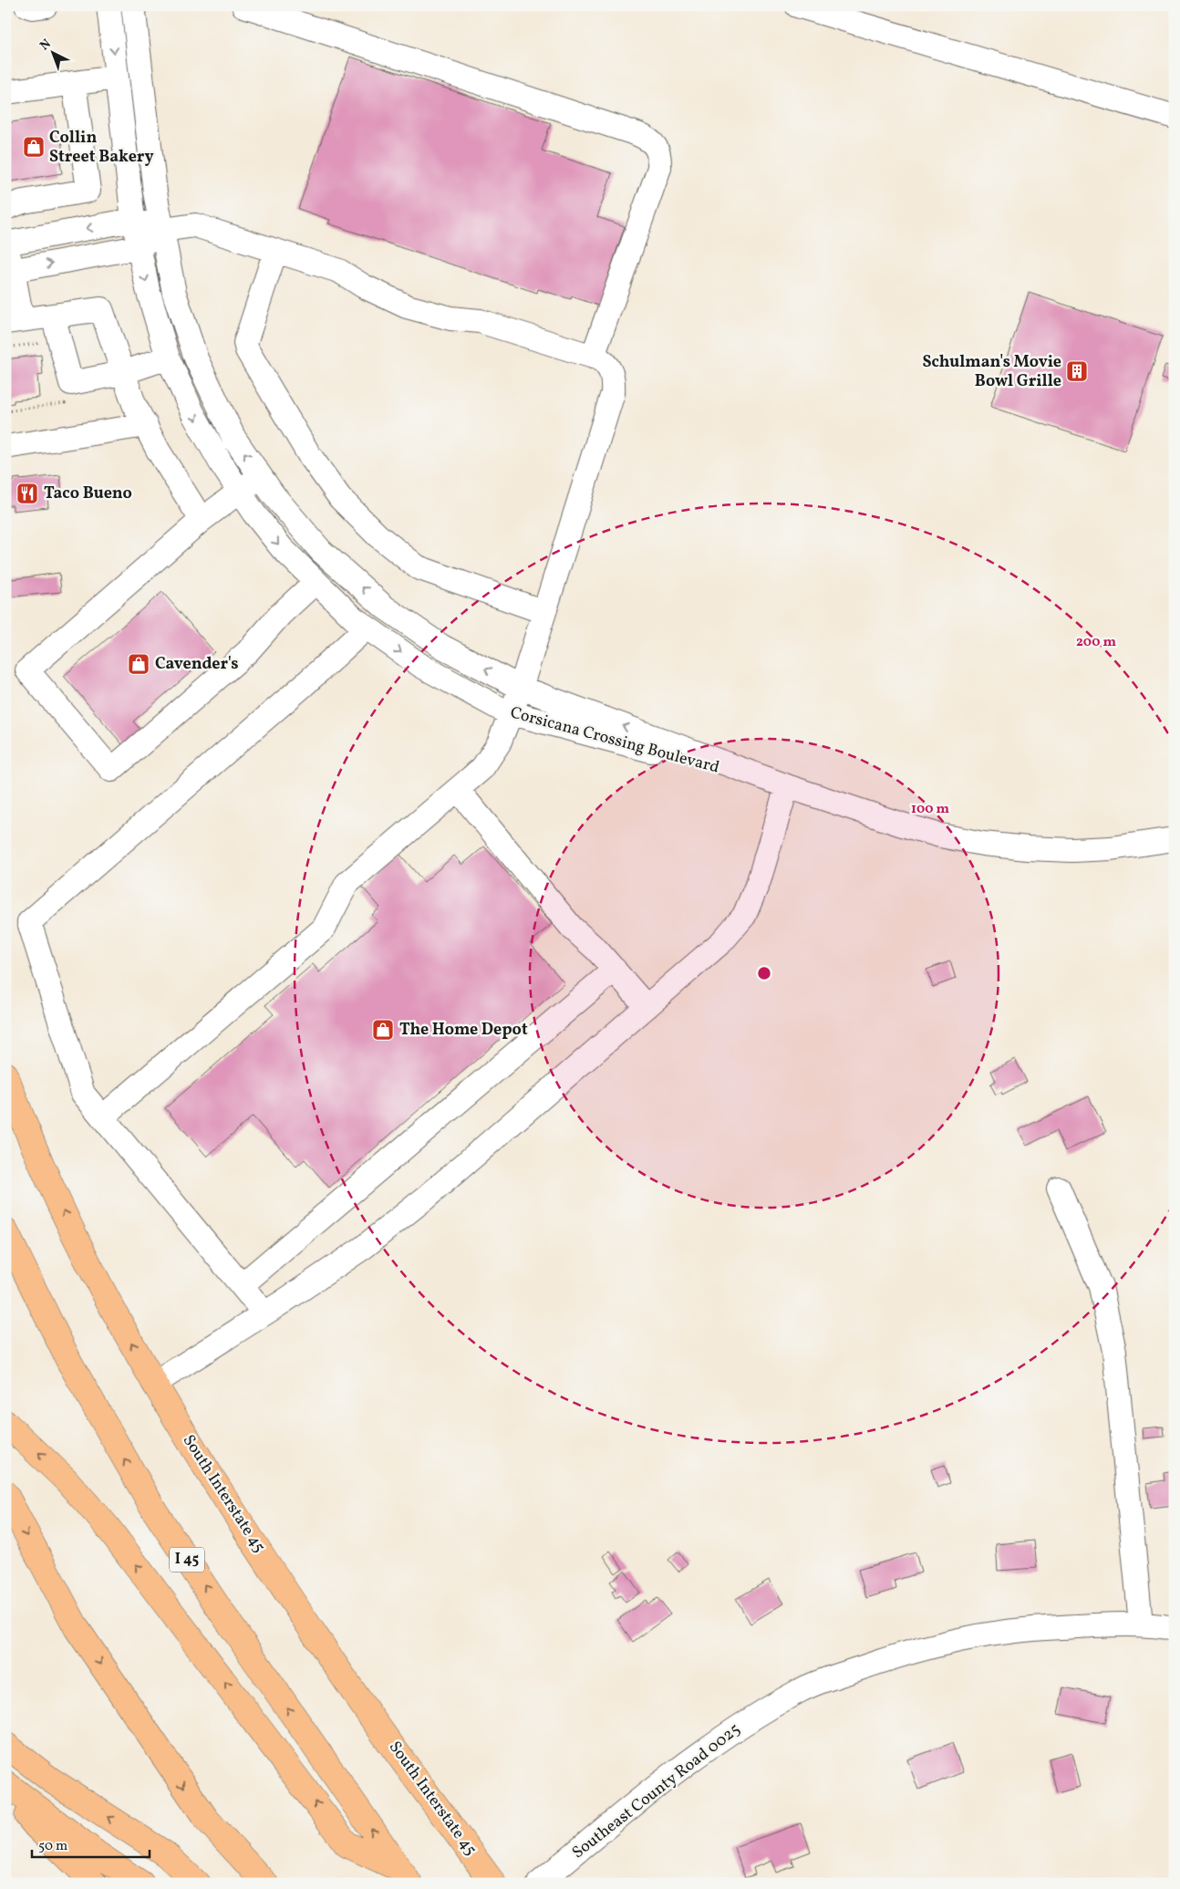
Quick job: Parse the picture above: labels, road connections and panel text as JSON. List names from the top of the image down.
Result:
{
  "streets": {
    "main road": ["South Interstate 45", "I 45"],
    "street": ["Corsicana Crossing Boulevard", "Southeast County Road 0025"]
  },
  "places": {
    "shop": ["Collin Street Bakery", "Cavender's", "The Home Depot"],
    "building": ["Schulman's Movie Bowl Grille"],
    "restaurant": ["Taco Bueno"]
  },
  "scale_bar": "50 m",
  "north": "top left",
  "rings": ["200 m", "100 m"]
}
